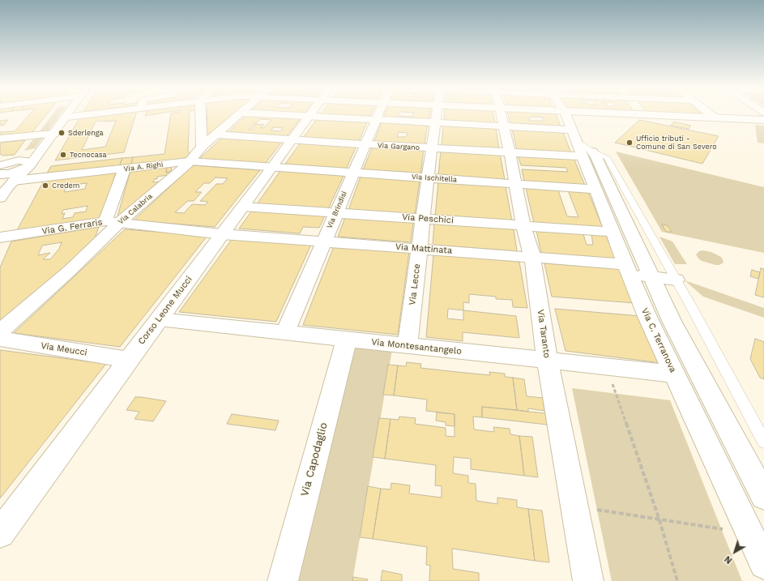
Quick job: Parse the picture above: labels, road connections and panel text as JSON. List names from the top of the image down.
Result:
{
  "streets": {
    "street": [
      "Via Gargano",
      "Via A. Righi",
      "Via Ischitella",
      "Via Calabria",
      "Via Brindisi",
      "Via Peschici",
      "Via G. Ferraris",
      "Via Mattinata",
      "Via Lecce",
      "Corso Leone Mucci",
      "Via Taranto",
      "Via C. Terranova",
      "Via Montesantangelo",
      "Via Meucci",
      "Via Capodaglio"
    ]
  },
  "crossings": [
    ["Via Gargano", "Via Calabria"],
    ["Via Gargano", "Via Brindisi"],
    ["Via Gargano", "Via Lecce"],
    ["Via Gargano", "Corso Leone Mucci"],
    ["Via Gargano", "Via Taranto"],
    ["Via Gargano", "Via C. Terranova"],
    ["Via A. Righi", "Via Ischitella"],
    ["Via A. Righi", "Via Calabria"],
    ["Via A. Righi", "Corso Leone Mucci"],
    ["Via Ischitella", "Via Brindisi"],
    ["Via Ischitella", "Via Lecce"],
    ["Via Ischitella", "Corso Leone Mucci"],
    ["Via Ischitella", "Via Taranto"],
    ["Via Ischitella", "Via C. Terranova"],
    ["Via Calabria", "Via G. Ferraris"],
    ["Via Brindisi", "Via Peschici"],
    ["Via Brindisi", "Via Mattinata"],
    ["Via Brindisi", "Via Montesantangelo"],
    ["Via Peschici", "Via Lecce"],
    ["Via Peschici", "Corso Leone Mucci"],
    ["Via Peschici", "Via Taranto"],
    ["Via Peschici", "Via C. Terranova"],
    ["Via G. Ferraris", "Via Mattinata"],
    ["Via G. Ferraris", "Corso Leone Mucci"],
    ["Via Mattinata", "Via Lecce"],
    ["Via Mattinata", "Corso Leone Mucci"],
    ["Via Mattinata", "Via Taranto"],
    ["Via Mattinata", "Via C. Terranova"],
    ["Via Lecce", "Via Montesantangelo"],
    ["Corso Leone Mucci", "Via Montesantangelo"],
    ["Corso Leone Mucci", "Via Meucci"],
    ["Via Taranto", "Via Montesantangelo"],
    ["Via C. Terranova", "Via Montesantangelo"],
    ["Via Montesantangelo", "Via Capodaglio"]
  ],
  "places": [
    "Sderlenga",
    "Ufficio tributi - Comune di San Severo",
    "Tecnocasa",
    "Credem"
  ],
  "north": "bottom left"
}
